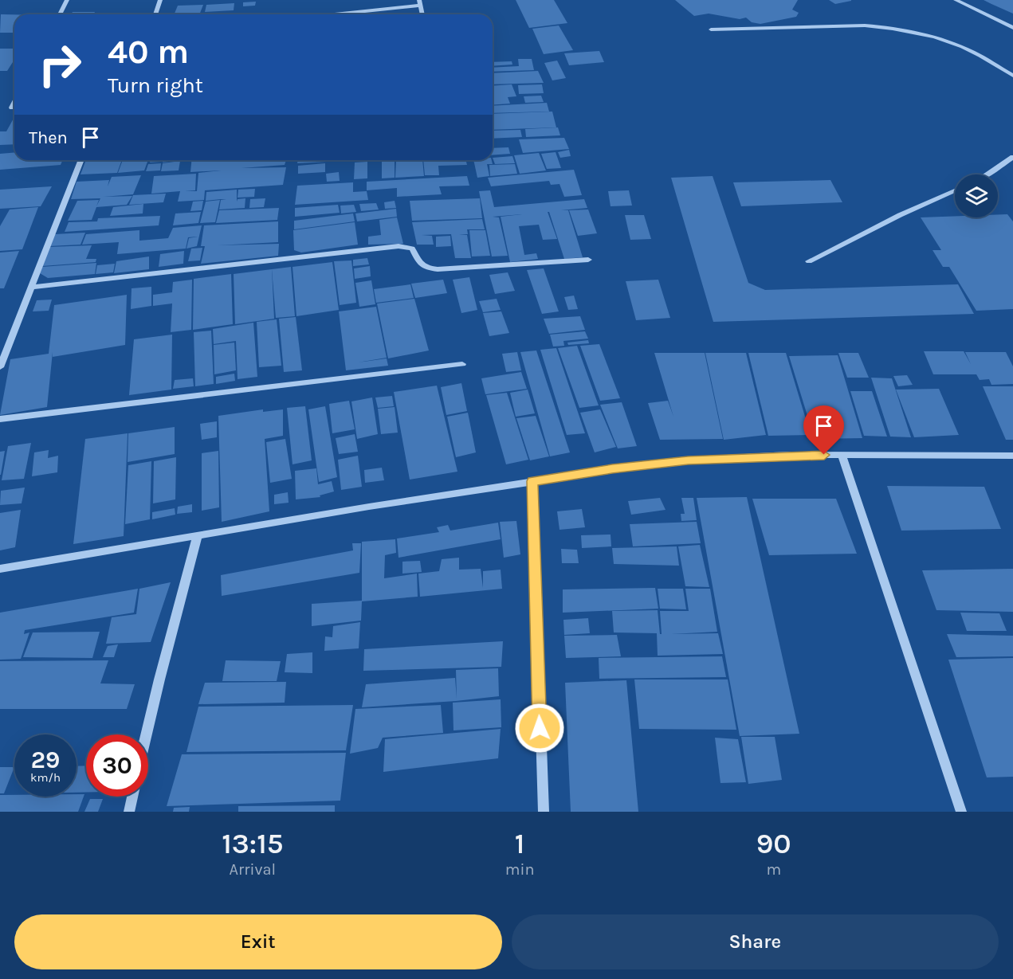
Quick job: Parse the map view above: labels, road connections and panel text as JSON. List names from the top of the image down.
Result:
{
  "page": {
    "turn": ["40 m", "Turn right"],
    "then": "Then",
    "speed": "29 km/h",
    "limit": "30",
    "eta": [
      "13:15",
      "Arrival",
      "1",
      "min",
      "90",
      "m"
    ],
    "buttons": ["Exit", "Share"]
  }
}
